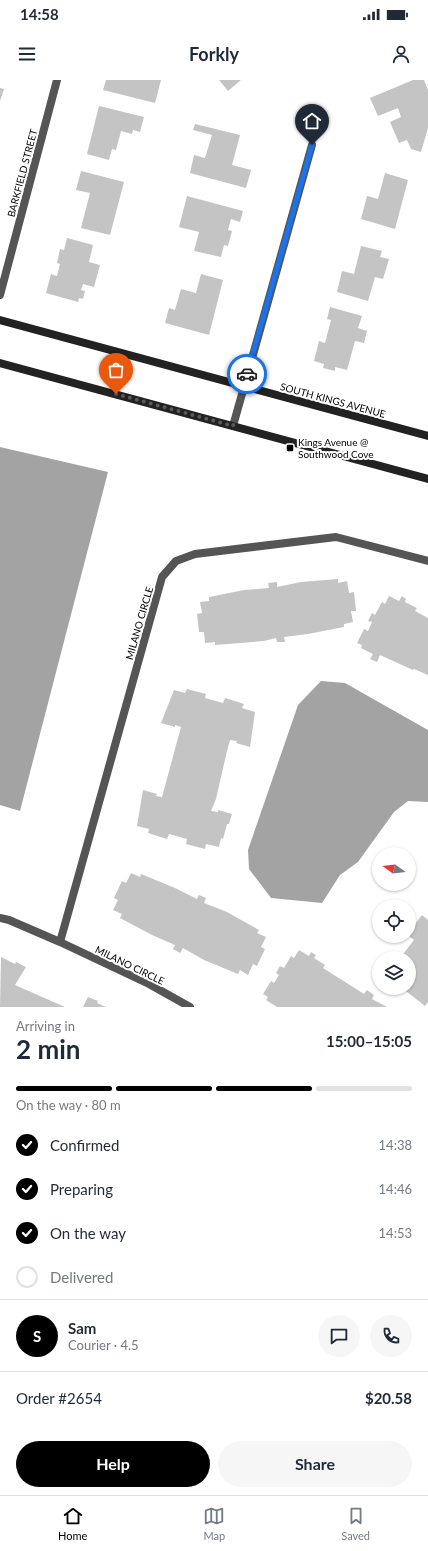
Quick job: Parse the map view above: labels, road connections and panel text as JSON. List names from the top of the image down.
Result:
{
  "streets": {
    "main road": ["SOUTH KINGS AVENUE"],
    "street": ["BARKFIELD STREET", "MILANO CIRCLE"]
  },
  "places": {
    "transit": ["Kings Avenue @ Southwood Cove"]
  },
  "north": "left",
  "page": {
    "status": "14:58",
    "header": "Forkly",
    "heading": ["2 min", "Arriving in", "15:00–15:05"],
    "panel": [
      "Sam",
      "Courier · 4.5",
      "Order #2654",
      "$20.58"
    ],
    "bar": "On the way · 80 m",
    "list": [
      ["Confirmed", "14:38"],
      ["Preparing", "14:46"],
      ["On the way", "14:53"],
      "Delivered"
    ],
    "round": "S",
    "buttons": ["Help", "Share"],
    "tabs": ["Home", "Map", "Saved"]
  }
}
